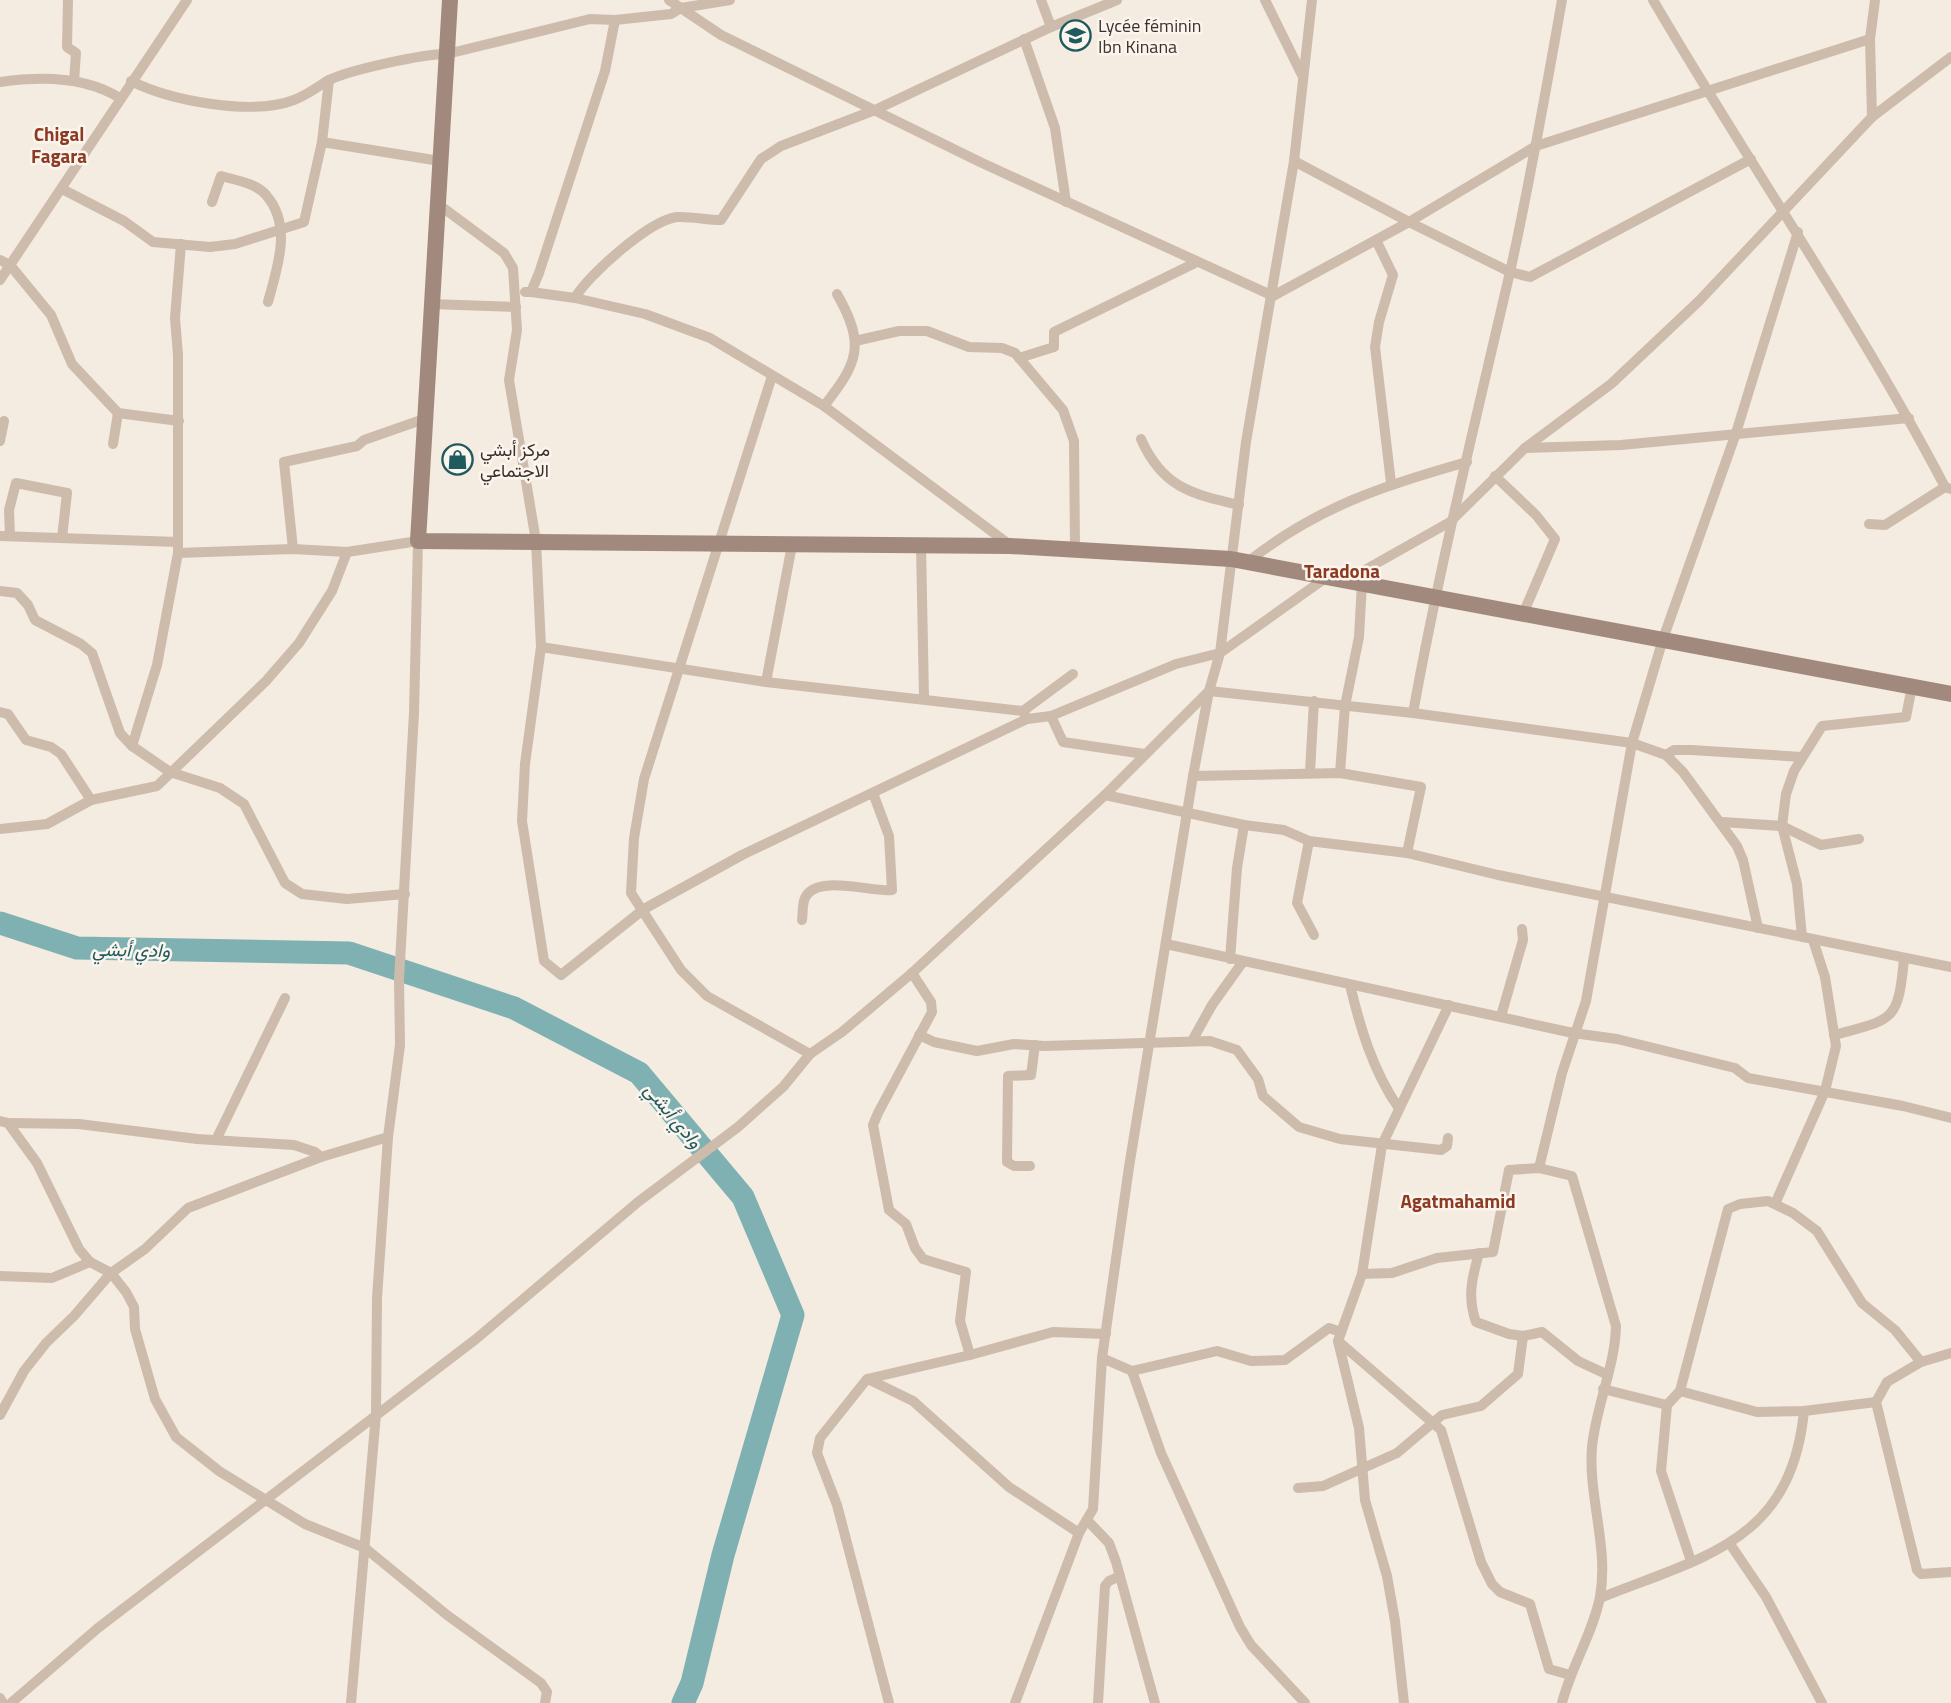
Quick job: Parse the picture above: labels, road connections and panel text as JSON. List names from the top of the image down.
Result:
{
  "districts": ["Chigal Fagara", "Taradona", "Agatmahamid"],
  "water": ["وادي أبشي"],
  "places": {
    "school or university": ["Lycée féminin Ibn Kinana"],
    "shop": ["مركز أبشي الاجتماعي"]
  }
}
